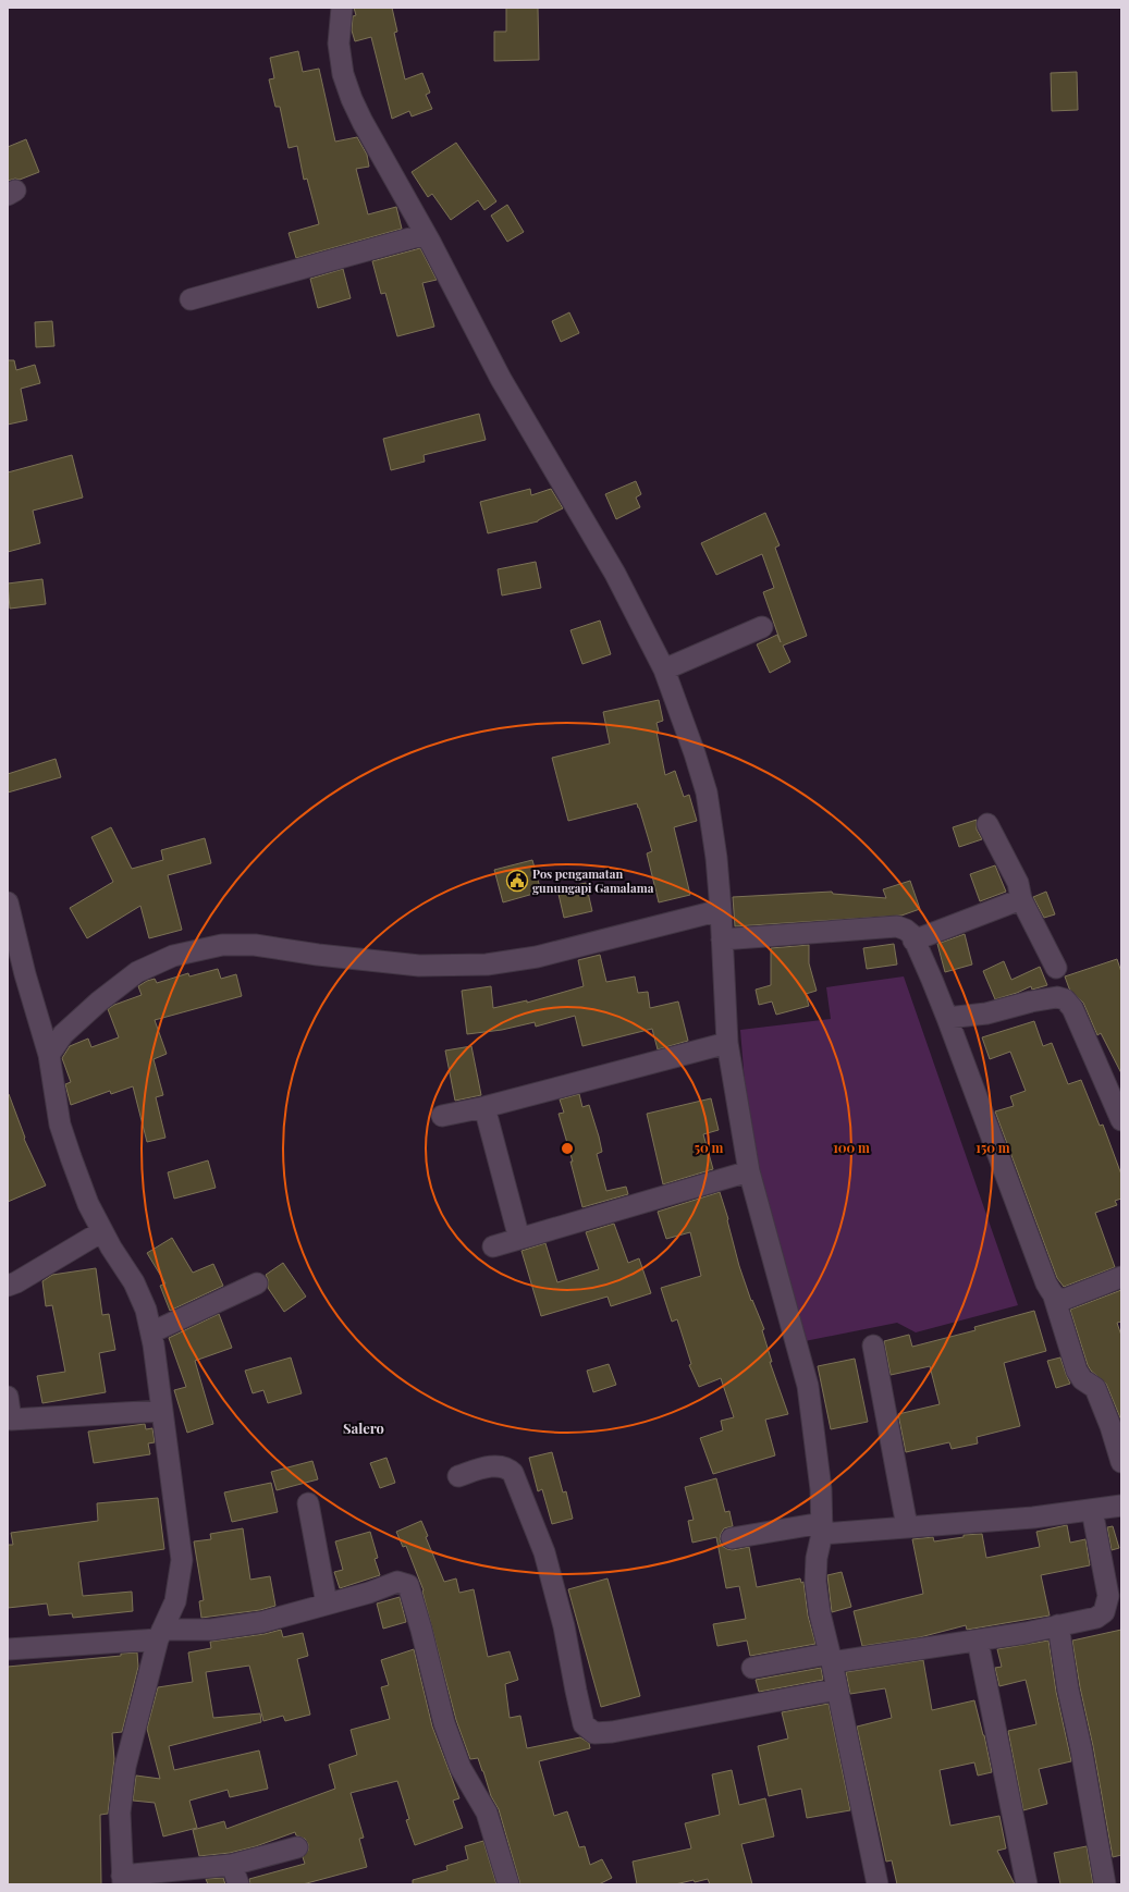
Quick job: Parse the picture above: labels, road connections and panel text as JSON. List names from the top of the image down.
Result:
{
  "districts": ["Salero"],
  "places": {
    "public building": ["Pos pengamatan gunungapi Gamalama"]
  },
  "rings": ["50 m", "100 m", "150 m"]
}
